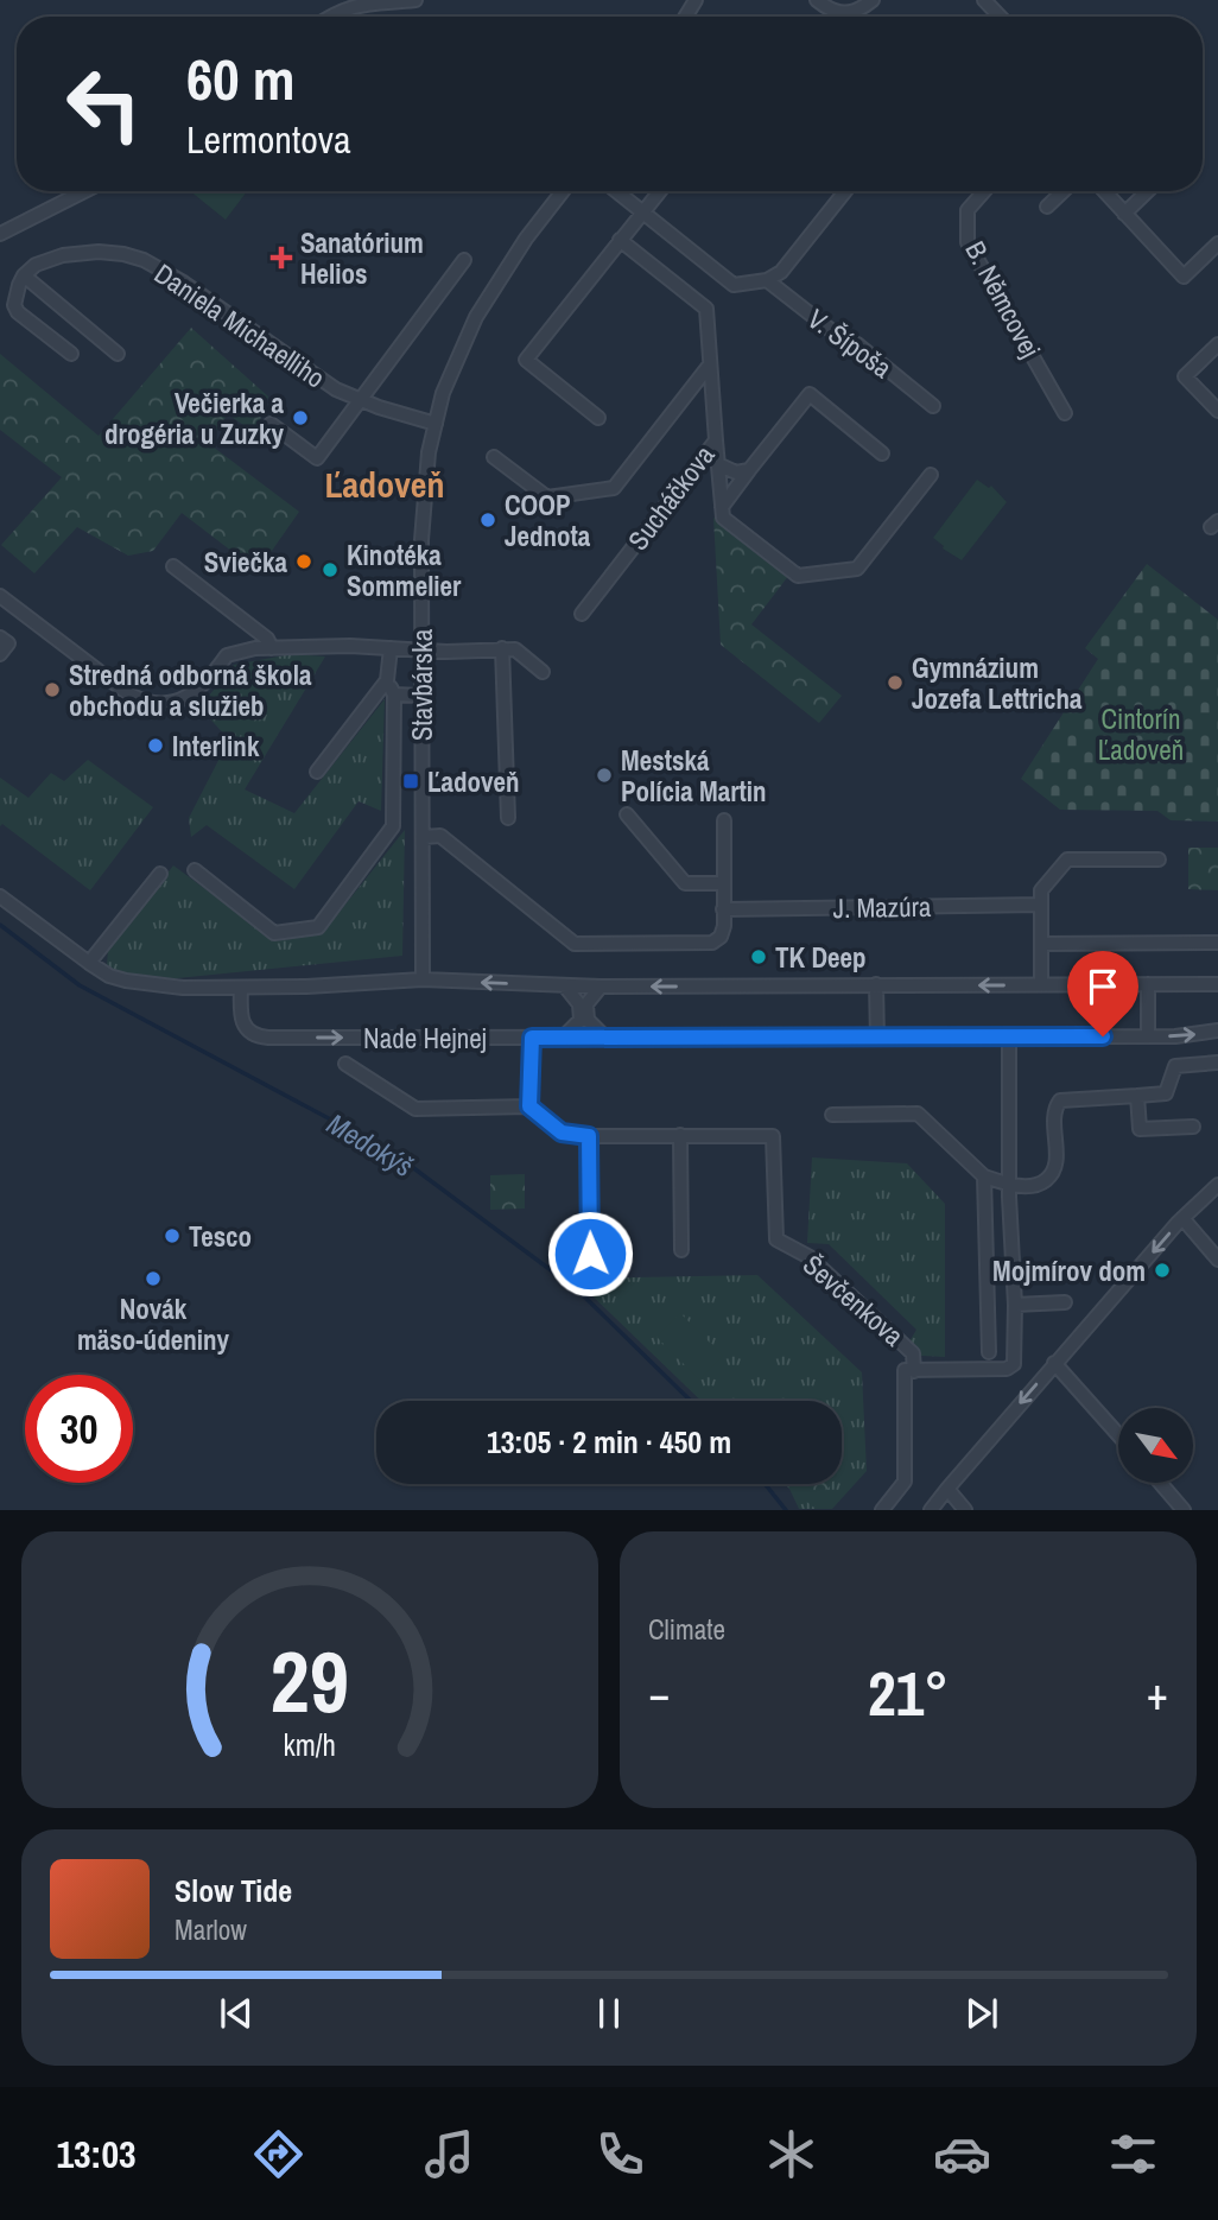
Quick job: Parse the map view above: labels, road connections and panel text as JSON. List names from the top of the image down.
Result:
{
  "streets": {
    "street": [
      "B. Němcovej",
      "Daniela Michaelliho",
      "V. Šípoša",
      "Sucháčkova",
      "Stavbárska",
      "J. Mazúra",
      "Nade Hejnej",
      "Ševčenkova"
    ]
  },
  "crossings": [
    ["Daniela Michaelliho", "Stavbárska"],
    ["Stavbárska", "Nade Hejnej"]
  ],
  "districts": ["Ľadoveň"],
  "water": ["Medokýš"],
  "parks": ["Cintorín Ľadoveň"],
  "places": {
    "health": ["Sanatórium Helios"],
    "other": [
      "Večierka a drogéria u Zuzky",
      "COOP Jednota",
      "Sviečka",
      "Kinotéka Sommelier",
      "Gymnázium Jozefa Lettricha",
      "Stredná odborná škola obchodu a služieb",
      "Interlink",
      "Mestská Polícia Martin",
      "TK Deep",
      "Tesco",
      "Mojmírov dom",
      "Novák mäso-údeniny"
    ],
    "transit": ["Ľadoveň"]
  },
  "north": "bottom right",
  "page": {
    "turn": ["60 m", "Lermontova"],
    "limit": "30",
    "trip": "13:05 · 2 min · 450 m",
    "tile": "Climate",
    "heat": ["−", "21°", "+"],
    "song": ["Slow Tide", "Marlow"],
    "tabs": "13:03",
    "gauge": ["29", "km/h"]
  }
}
